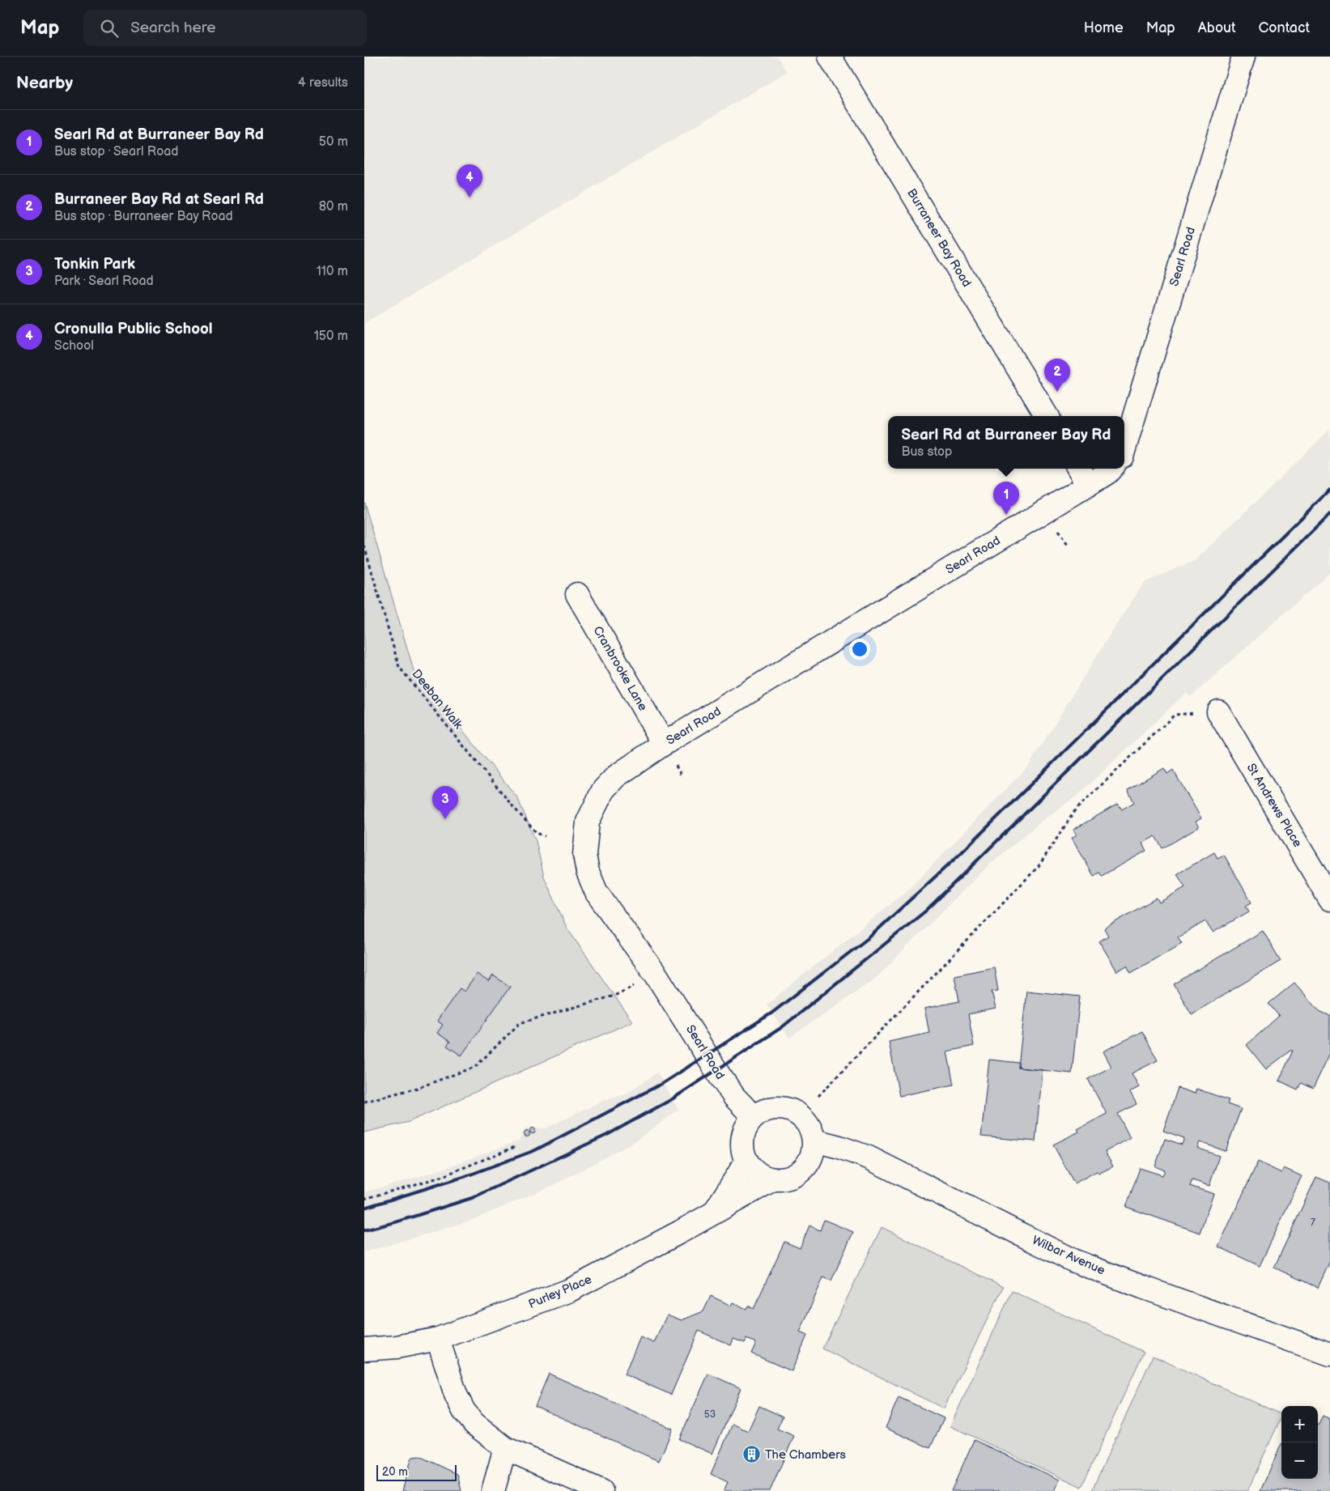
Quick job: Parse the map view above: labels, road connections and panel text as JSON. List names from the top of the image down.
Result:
{
  "streets": {
    "street": [
      "Burraneer Bay Road",
      "Searl Road",
      "Cranbrooke Lane",
      "St Andrews Place",
      "Wilbar Avenue",
      "Purley Place"
    ],
    "path": ["Deeban Walk"]
  },
  "crossings": [
    ["Searl Road", "Cranbrooke Lane"],
    ["Searl Road", "Wilbar Avenue"],
    ["Searl Road", "Purley Place"],
    ["Wilbar Avenue", "Purley Place"]
  ],
  "places": {
    "building": ["The Chambers"]
  },
  "house_numbers": ["7", "53"],
  "scale_bar": "20 m",
  "page": {
    "header": "Map",
    "search": "Search here",
    "nav": [
      "Home",
      "Map",
      "About",
      "Contact"
    ],
    "heading": ["Nearby", "4 results"],
    "list": [
      {
        "mark": "1",
        "name": "Searl Rd at Burraneer Bay Rd",
        "note": "Bus stop · Searl Road",
        "value": "50 m"
      },
      {
        "mark": "2",
        "name": "Burraneer Bay Rd at Searl Rd",
        "note": "Bus stop · Burraneer Bay Road",
        "value": "80 m"
      },
      {
        "mark": "3",
        "name": "Tonkin Park",
        "note": "Park · Searl Road",
        "value": "110 m"
      },
      {
        "mark": "4",
        "name": "Cronulla Public School",
        "note": "School",
        "value": "150 m"
      }
    ],
    "pins": [
      "4",
      "2",
      "1",
      "3"
    ],
    "popup": ["Searl Rd at Burraneer Bay Rd", "Bus stop"],
    "map_buttons": ["+", "−"],
    "scale": "20 m"
  }
}
